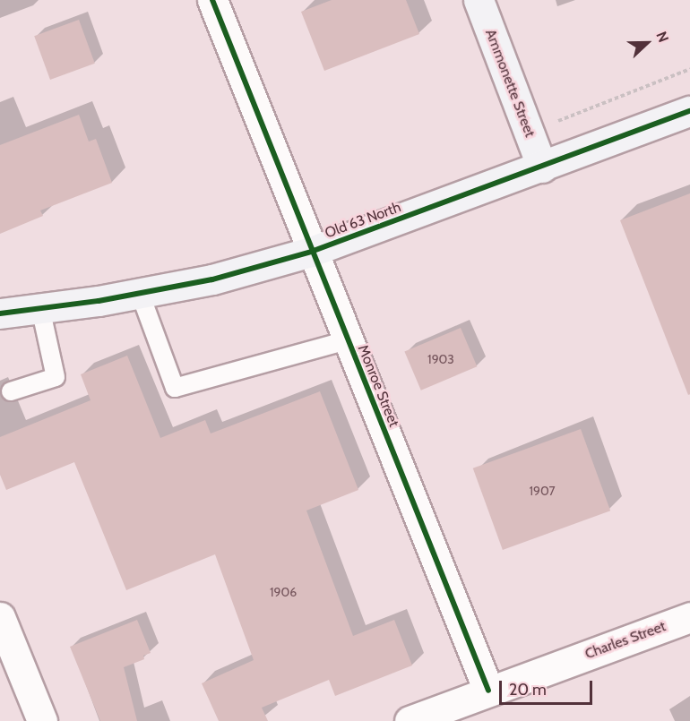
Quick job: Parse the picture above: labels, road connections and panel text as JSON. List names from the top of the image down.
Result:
{
  "streets": {
    "main road": ["Ammonette Street", "Old 63 North"],
    "street": ["Monroe Street", "Charles Street"]
  },
  "crossings": [
    ["Ammonette Street", "Old 63 North"],
    ["Old 63 North", "Monroe Street"],
    ["Monroe Street", "Charles Street"]
  ],
  "house_numbers": ["1903", "1907", "1906"],
  "scale_bar": "20 m",
  "north": "right"
}
